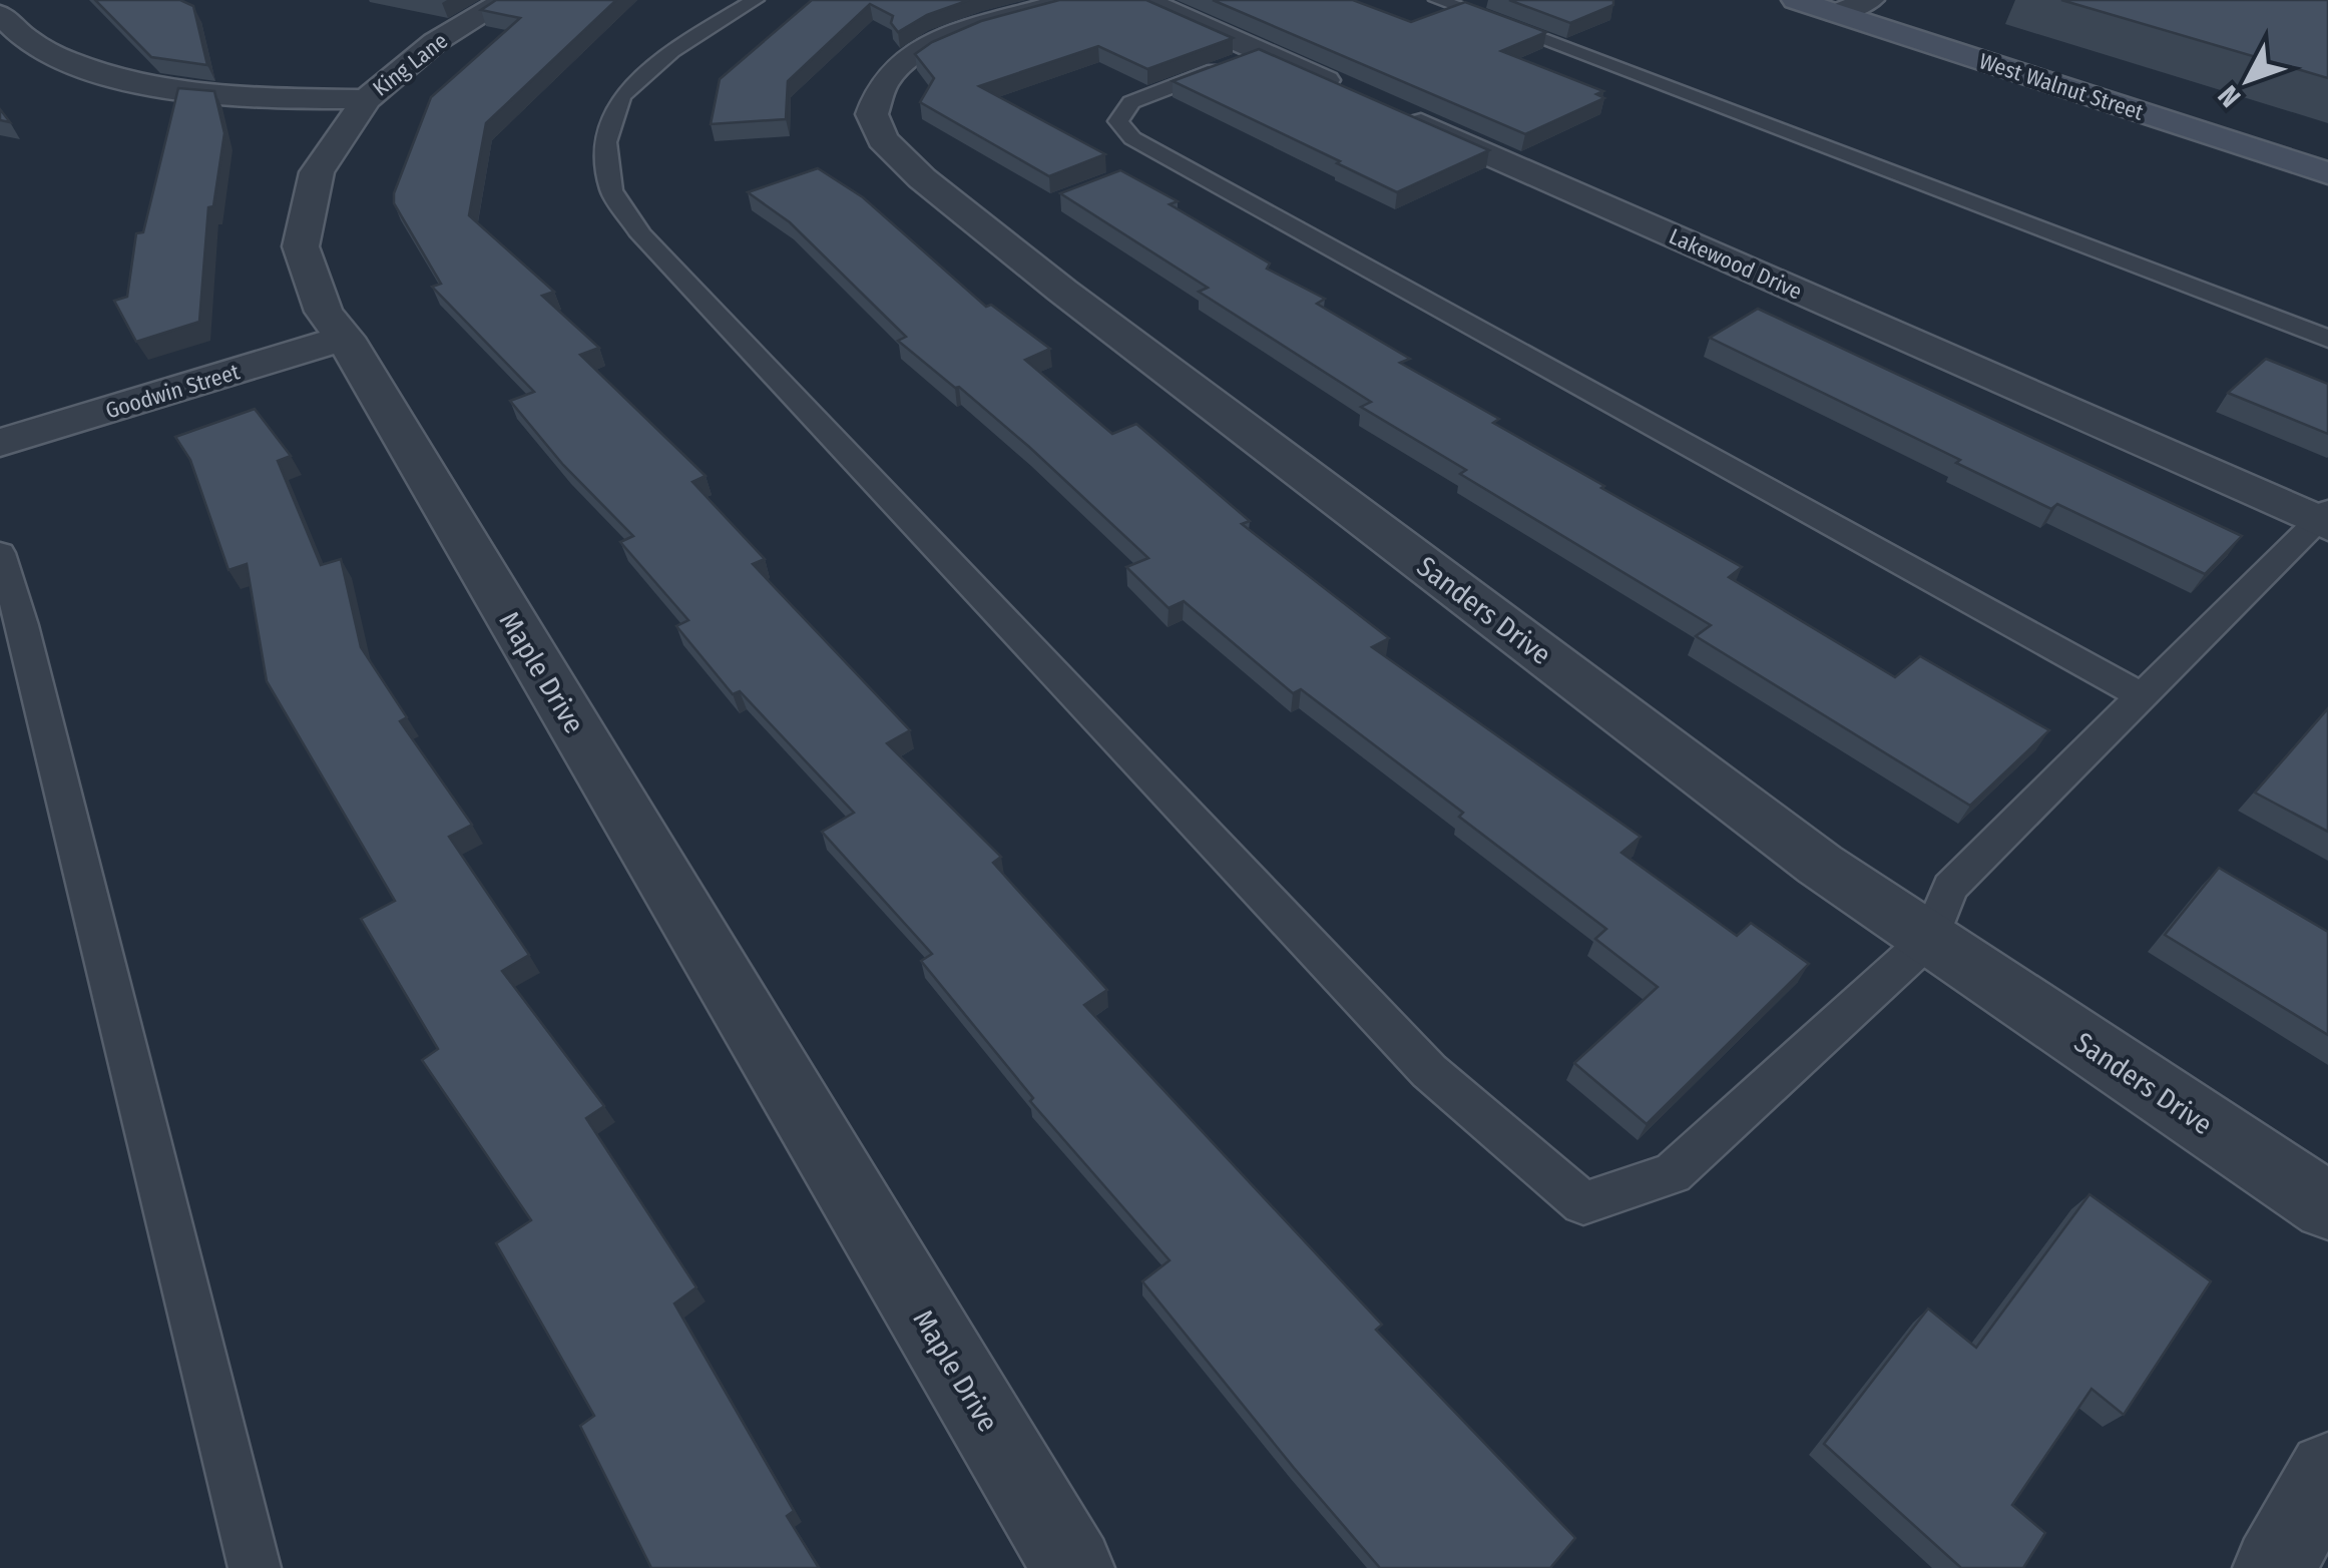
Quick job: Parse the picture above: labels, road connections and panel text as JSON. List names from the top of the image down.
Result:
{
  "streets": {
    "main road": ["West Walnut Street"],
    "street": [
      "King Lane",
      "Lakewood Drive",
      "Goodwin Street",
      "Sanders Drive",
      "Maple Drive"
    ]
  },
  "crossings": [
    ["King Lane", "Maple Drive"],
    ["Goodwin Street", "Maple Drive"]
  ],
  "north": "bottom left"
}
